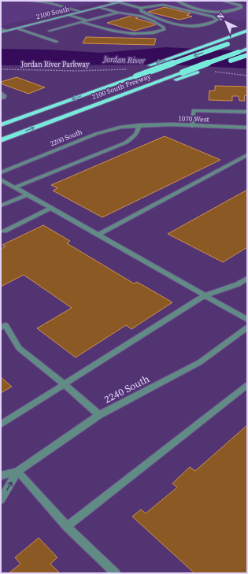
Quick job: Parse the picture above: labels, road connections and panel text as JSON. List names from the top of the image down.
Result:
{
  "streets": {
    "highway": ["2100 South Freeway"],
    "street": [
      "2100 South",
      "1070 West",
      "2200 South",
      "2240 South"
    ],
    "path": ["Jordan River Parkway"]
  },
  "crossings": [
    ["1070 West", "2200 South"]
  ],
  "water": ["Jordan River"],
  "north": "top left"
}
